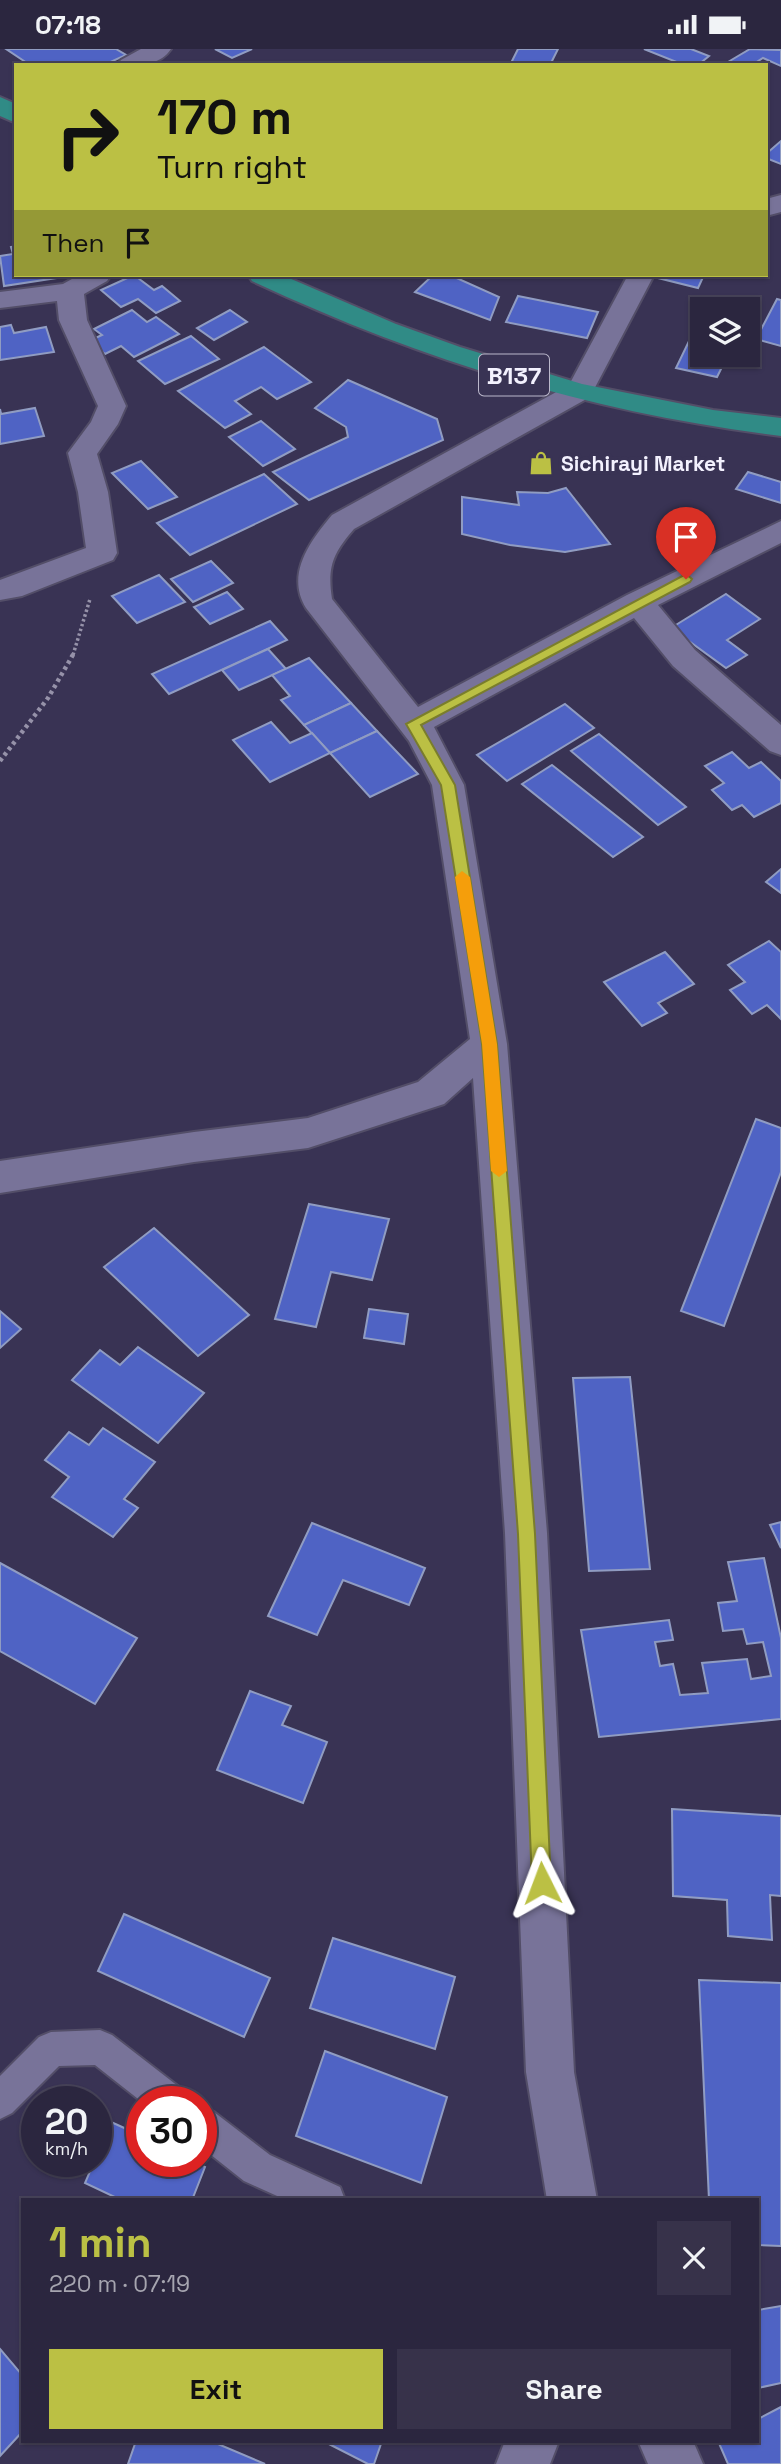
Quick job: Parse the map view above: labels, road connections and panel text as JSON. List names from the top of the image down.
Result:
{
  "streets": {
    "main road": ["B137"]
  },
  "places": {
    "shop": ["Sichirayi Market"]
  },
  "page": {
    "status": "07:18",
    "turn": ["170 m", "Turn right"],
    "then": "Then",
    "speed": "20 km/h",
    "limit": "30",
    "heading": ["1 min", "220 m · 07:19"],
    "buttons": ["Exit", "Share"]
  }
}
